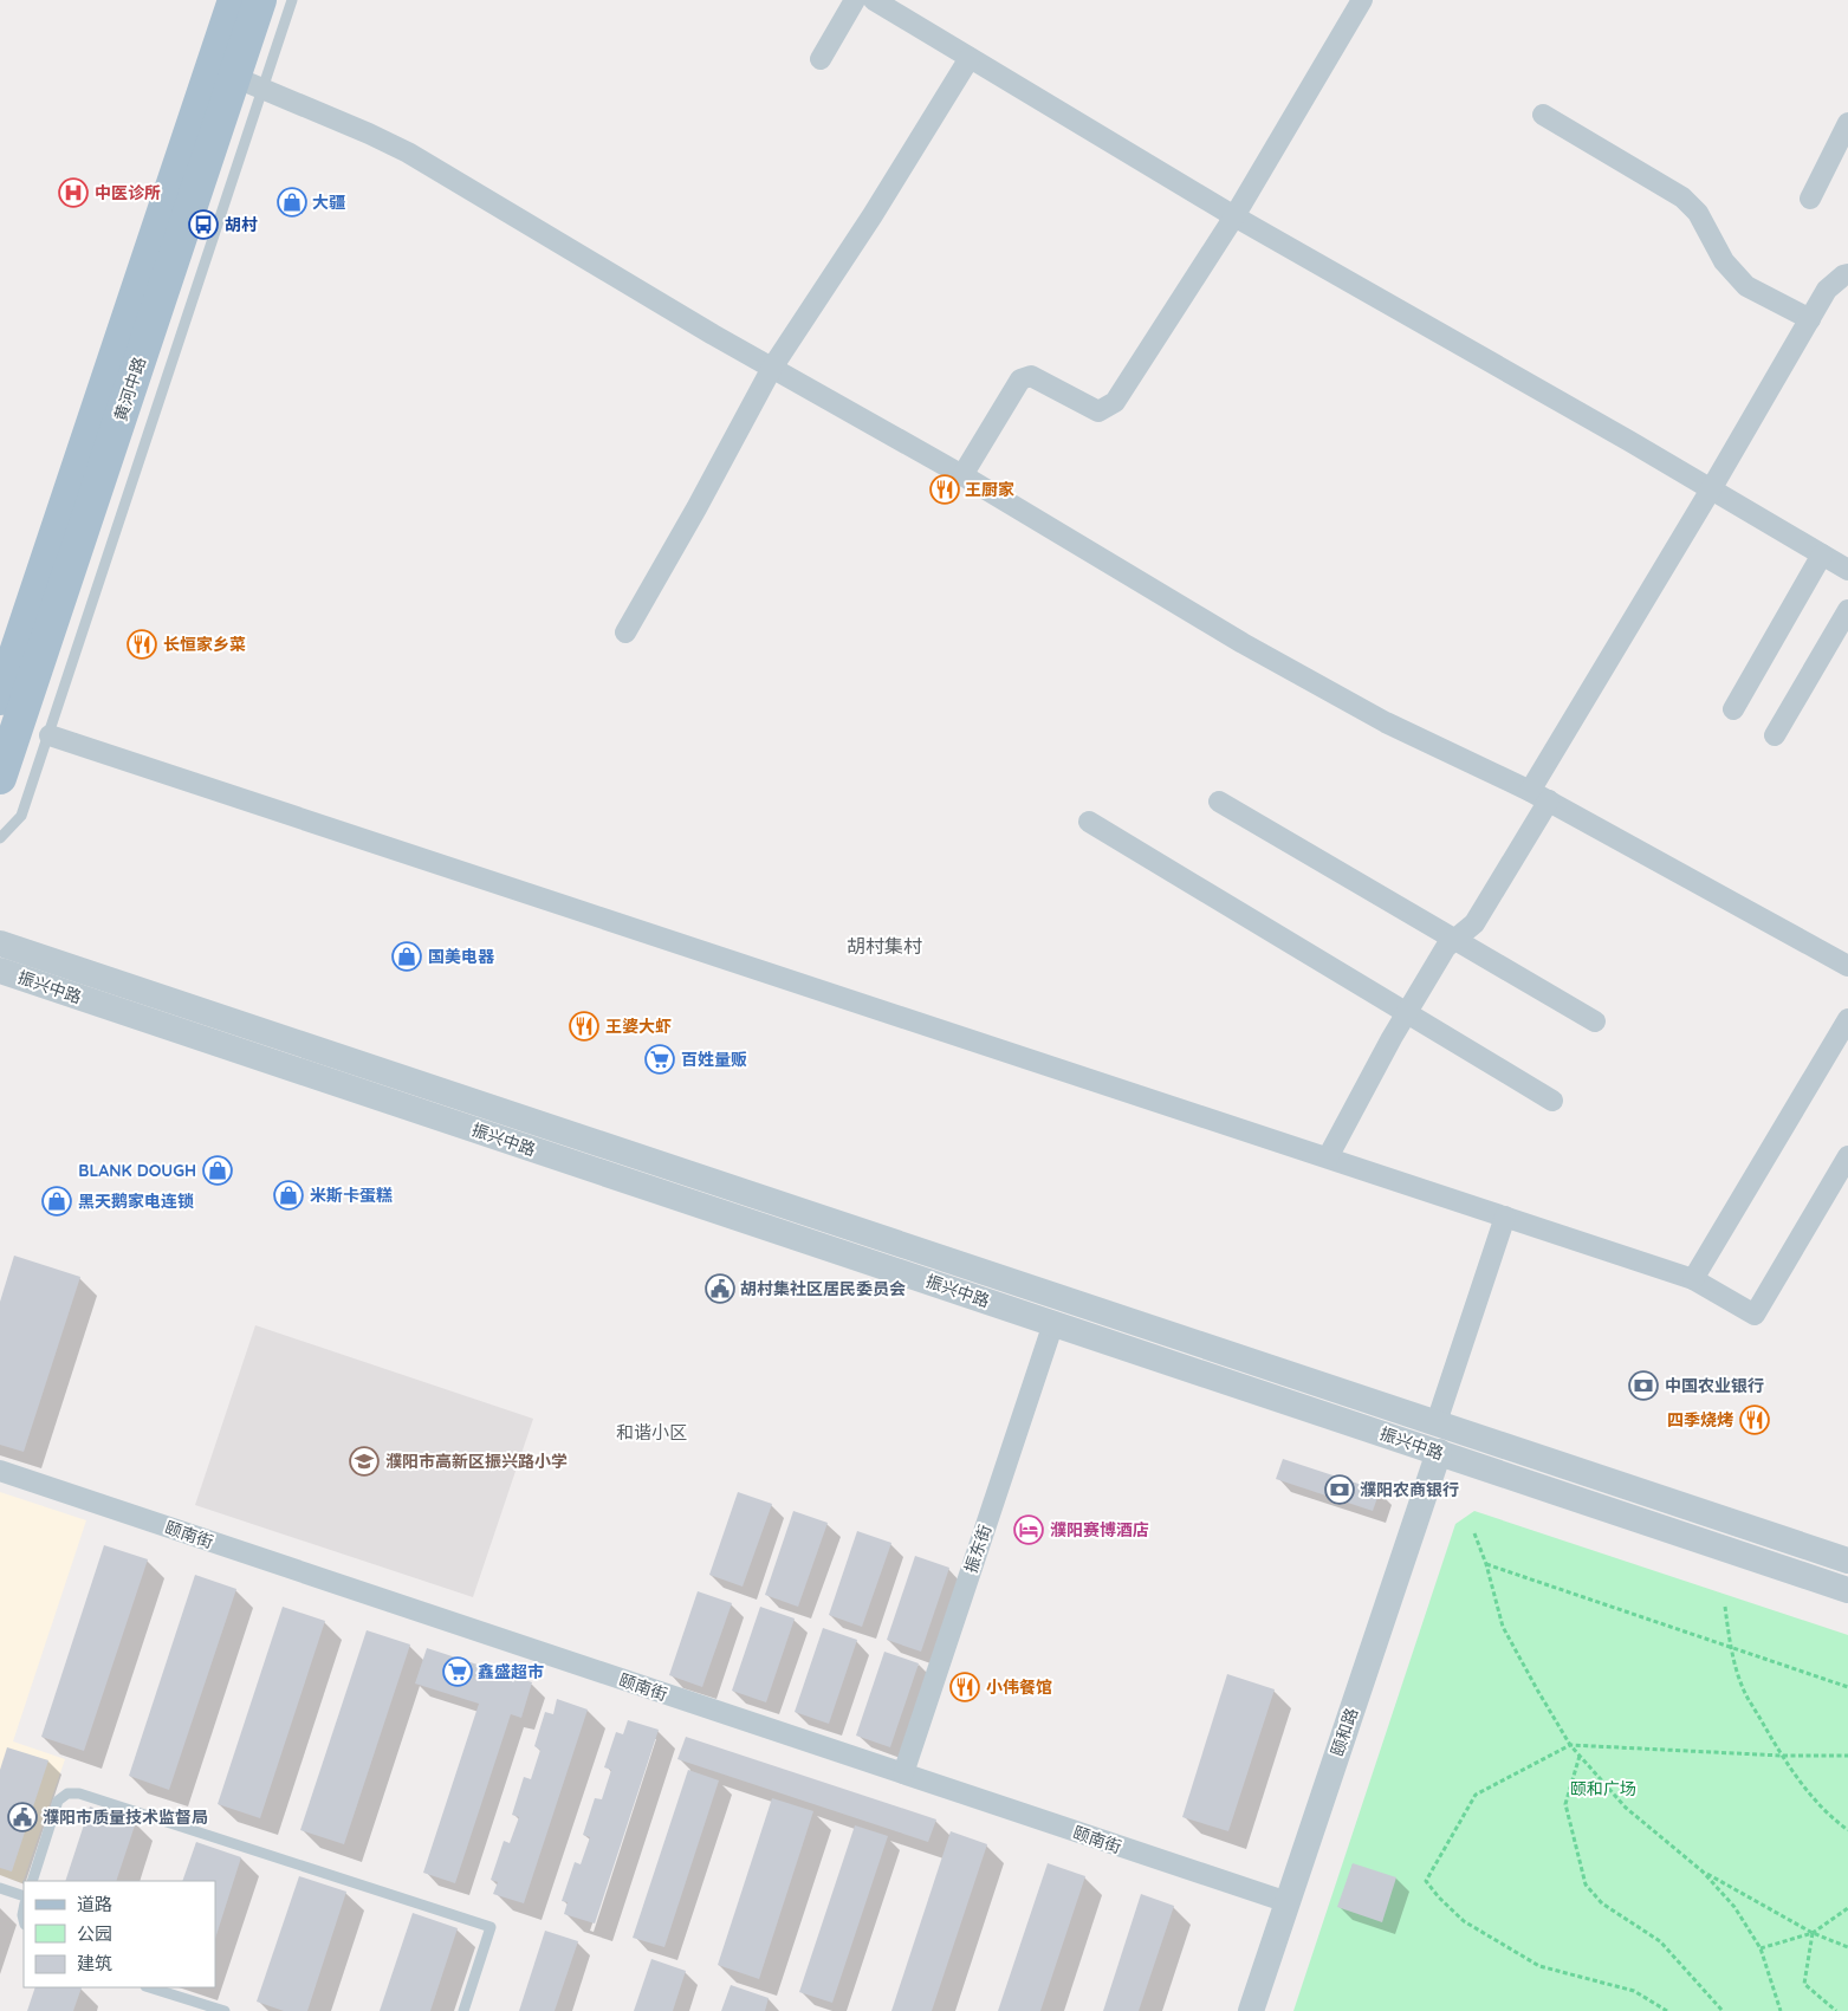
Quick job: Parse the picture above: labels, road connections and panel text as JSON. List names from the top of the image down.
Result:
{
  "streets": {
    "main road": ["黄河中路"],
    "street": [
      "振兴中路",
      "颐南街",
      "振东街",
      "颐和路"
    ]
  },
  "crossings": [
    ["振兴中路", "振东街"],
    ["振兴中路", "颐和路"],
    ["颐南街", "振东街"],
    ["颐南街", "颐和路"]
  ],
  "districts": ["胡村集村", "和谐小区"],
  "parks": ["颐和广场"],
  "places": {
    "hospital": ["中医诊所"],
    "shop": [
      "大疆",
      "国美电器",
      "BLANK DOUGH",
      "米斯卡蛋糕",
      "黑天鹅家电连锁"
    ],
    "bus stop": ["胡村"],
    "restaurant": [
      "王厨家",
      "长恒家乡菜",
      "王婆大虾",
      "四季烧烤",
      "小伟餐馆"
    ],
    "supermarket": ["百姓量贩", "鑫盛超市"],
    "public building": ["胡村集社区居民委员会", "濮阳市质量技术监督局"],
    "bank": ["中国农业银行", "濮阳农商银行"],
    "school or university": ["濮阳市高新区振兴路小学"],
    "hotel": ["濮阳赛博酒店"]
  },
  "legend": ["道路", "公园", "建筑"]
}
